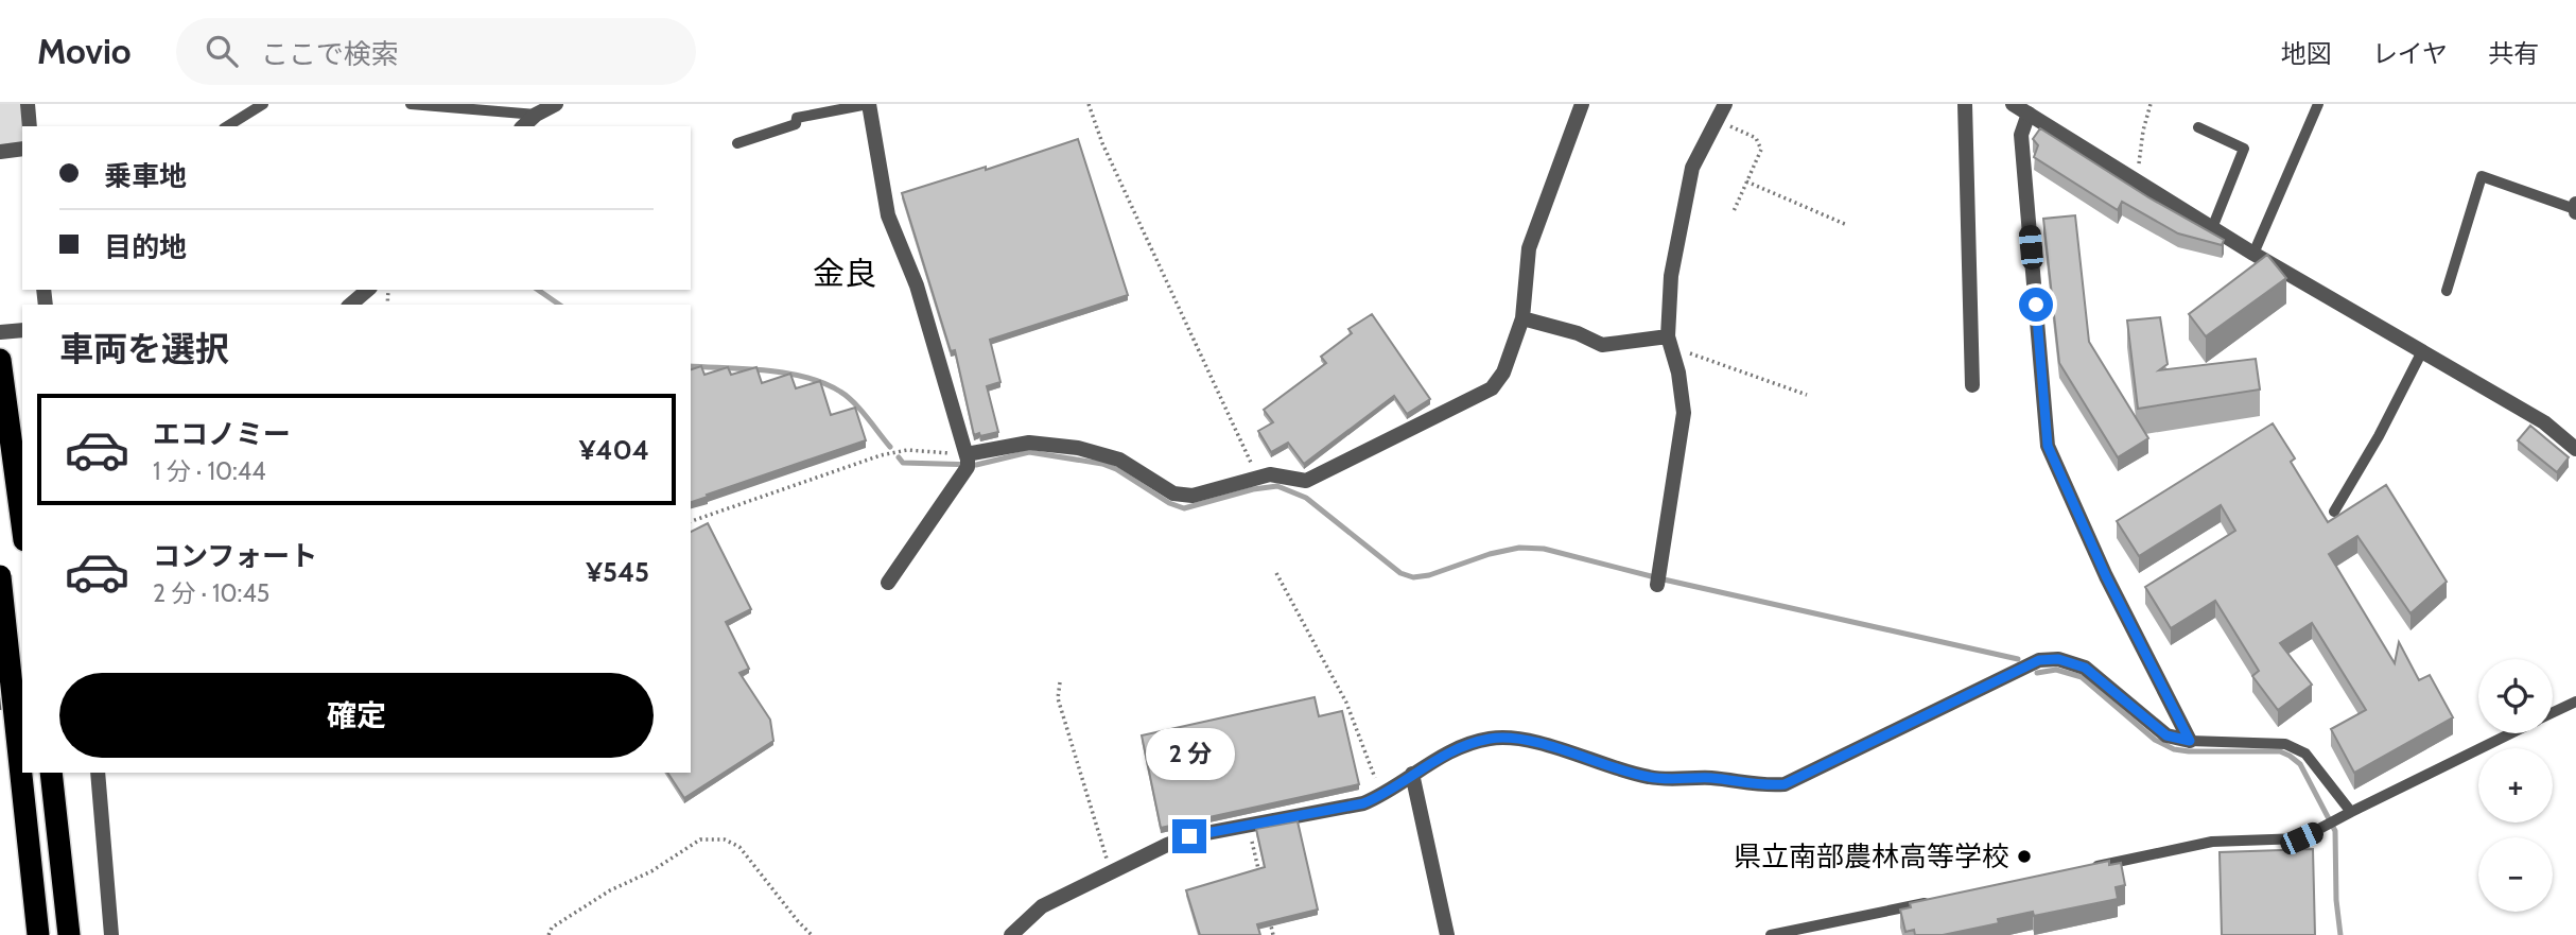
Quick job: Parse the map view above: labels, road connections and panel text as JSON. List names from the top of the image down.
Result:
{
  "districts": ["金良"],
  "places": ["県立南部農林高等学校"],
  "page": {
    "header": "Movio",
    "search": "ここで検索",
    "nav": ["地図", "レイヤ", "共有"],
    "banner": ["乗車地", "目的地"],
    "heading": "車両を選択",
    "list": [
      {
        "name": "エコノミー",
        "note": "1 分 · 10:44",
        "value": "¥404"
      },
      {
        "name": "コンフォート",
        "note": "2 分 · 10:45",
        "value": "¥545"
      }
    ],
    "buttons": "確定",
    "map_buttons": ["+", "−"],
    "bubble": "2 分"
  }
}
